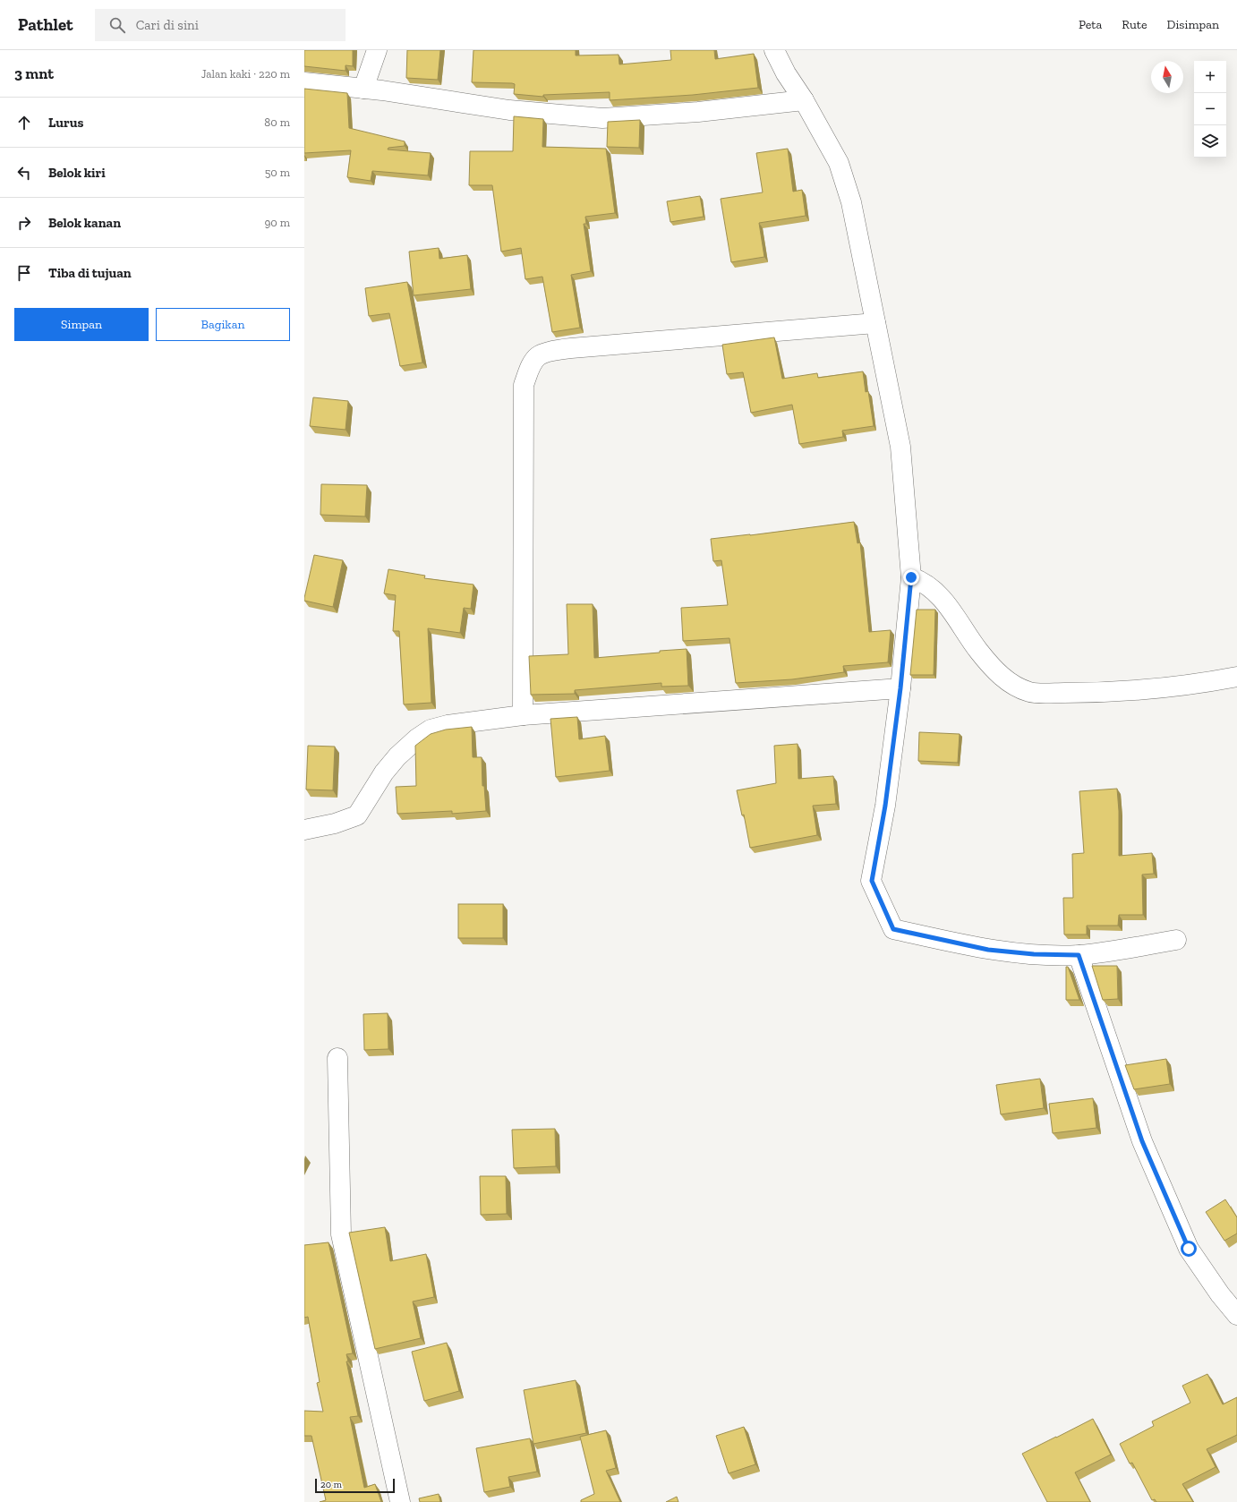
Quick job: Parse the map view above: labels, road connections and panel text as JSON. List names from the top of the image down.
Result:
{
  "scale_bar": "20 m",
  "north": "top",
  "page": {
    "header": "Pathlet",
    "search": "Cari di sini",
    "nav": ["Peta", "Rute", "Disimpan"],
    "heading": ["3 mnt", "Jalan kaki · 220 m"],
    "map_buttons": ["+", "−"],
    "list": [
      ["Lurus", "80 m"],
      ["Belok kiri", "50 m"],
      ["Belok kanan", "90 m"],
      "Tiba di tujuan"
    ],
    "buttons": ["Simpan", "Bagikan"],
    "scale": "20 m"
  }
}
